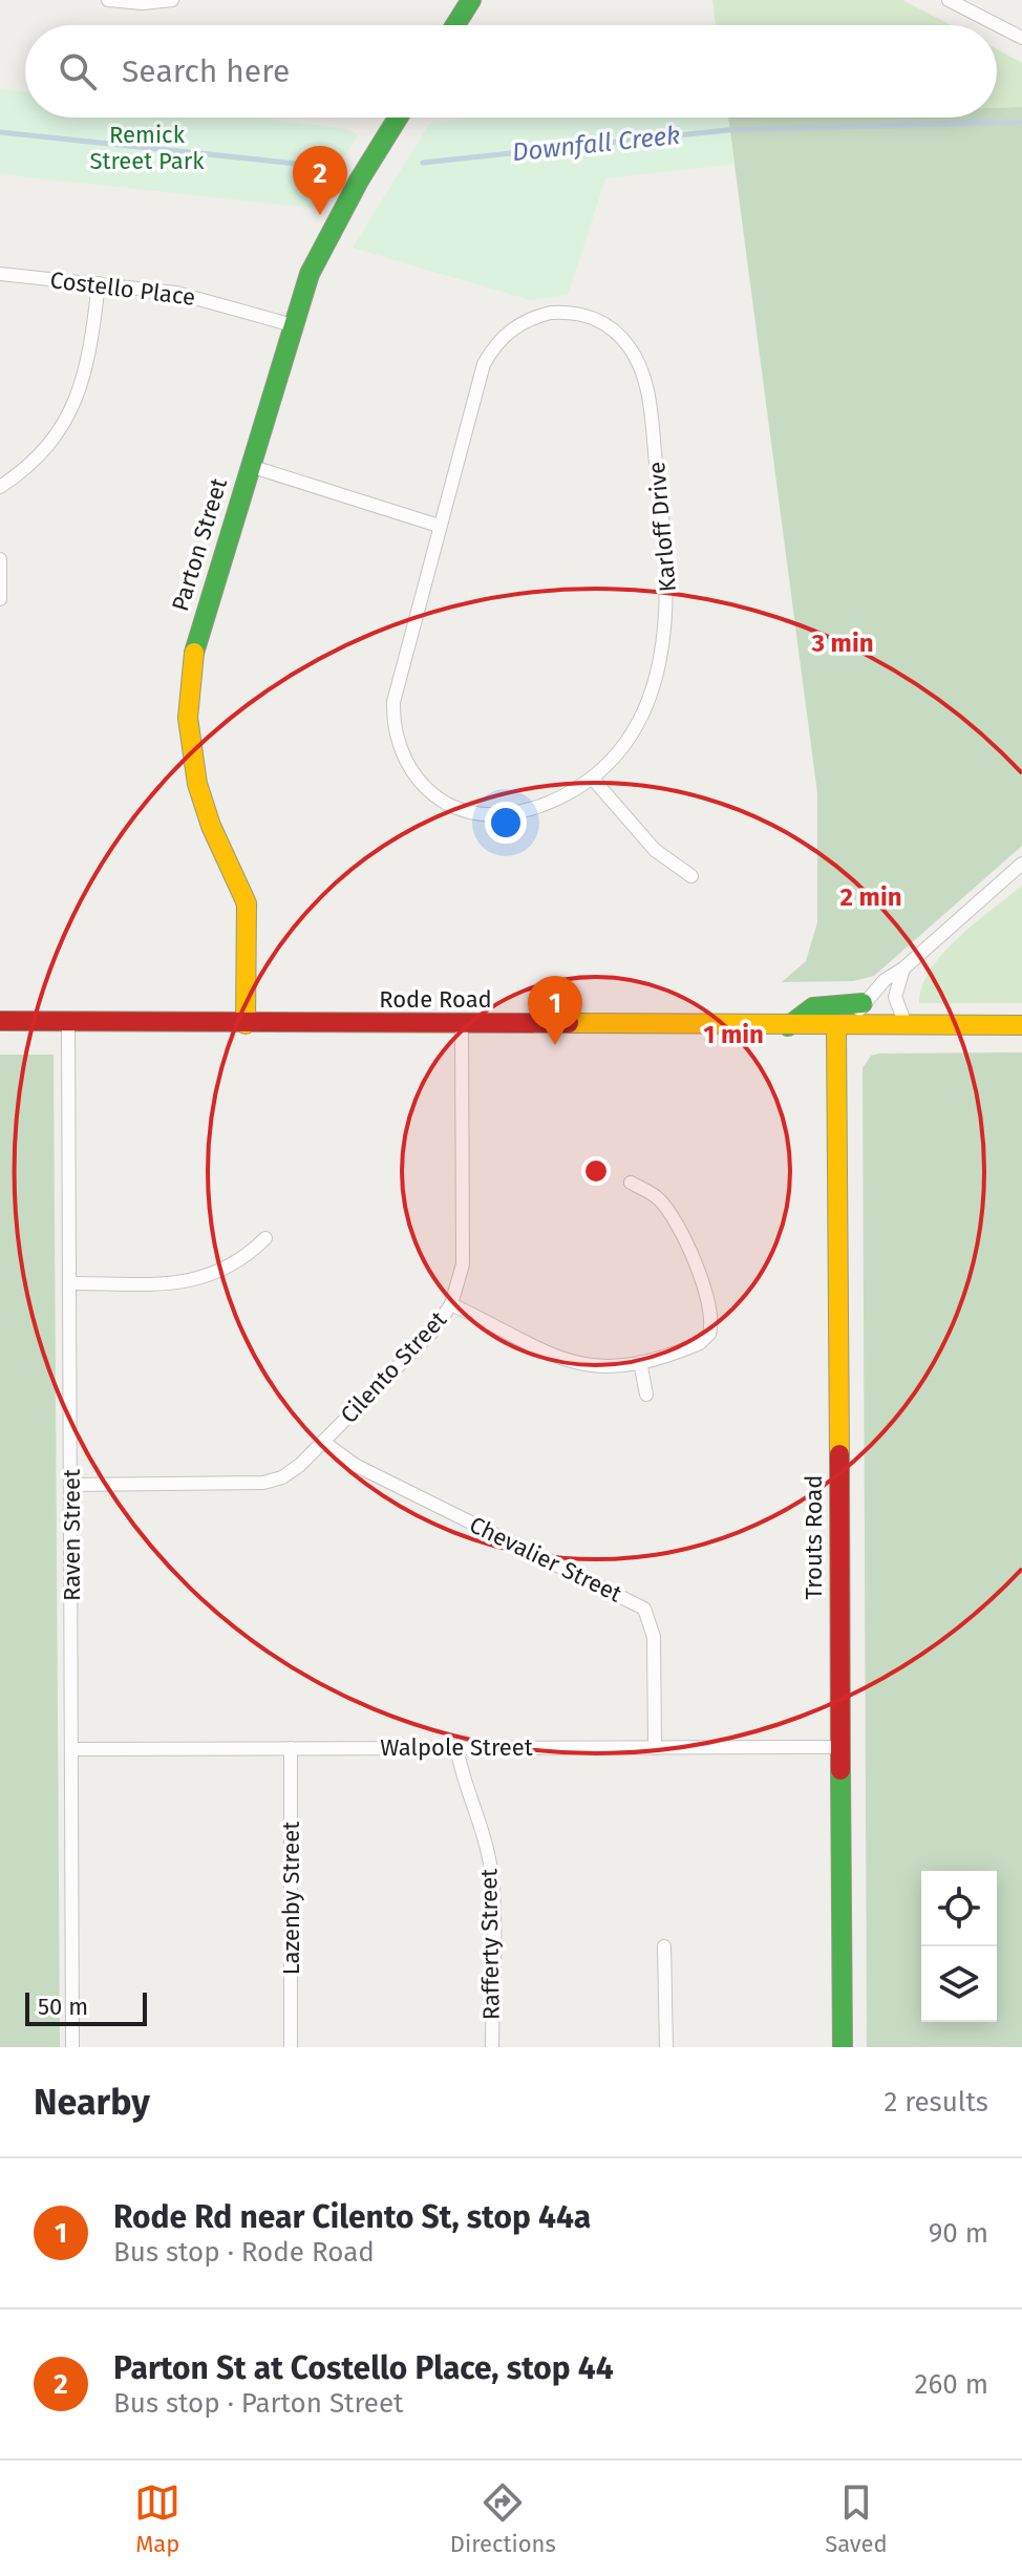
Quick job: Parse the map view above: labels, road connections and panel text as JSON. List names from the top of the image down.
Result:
{
  "streets": {
    "street": [
      "Costello Place",
      "Karloff Drive",
      "Parton Street",
      "Rode Road",
      "Cilento Street",
      "Raven Street",
      "Trouts Road",
      "Chevalier Street",
      "Walpole Street",
      "Lazenby Street",
      "Rafferty Street"
    ]
  },
  "crossings": [
    ["Costello Place", "Parton Street"],
    ["Parton Street", "Rode Road"],
    ["Rode Road", "Cilento Street"],
    ["Rode Road", "Raven Street"],
    ["Rode Road", "Trouts Road"],
    ["Cilento Street", "Raven Street"],
    ["Cilento Street", "Chevalier Street"],
    ["Raven Street", "Walpole Street"],
    ["Trouts Road", "Walpole Street"],
    ["Chevalier Street", "Walpole Street"],
    ["Walpole Street", "Lazenby Street"],
    ["Walpole Street", "Rafferty Street"]
  ],
  "water": ["Downfall Creek"],
  "parks": ["Remick Street Park"],
  "scale_bar": "50 m",
  "page": {
    "search": "Search here",
    "pins": ["2", "1"],
    "scale": "50 m",
    "heading": ["Nearby", "2 results"],
    "list": [
      {
        "mark": "1",
        "name": "Rode Rd near Cilento St, stop 44a",
        "note": "Bus stop · Rode Road",
        "value": "90 m"
      },
      {
        "mark": "2",
        "name": "Parton St at Costello Place, stop 44",
        "note": "Bus stop · Parton Street",
        "value": "260 m"
      }
    ],
    "nav": ["Map", "Directions", "Saved"]
  },
  "rings": ["3 min", "2 min", "1 min"]
}
